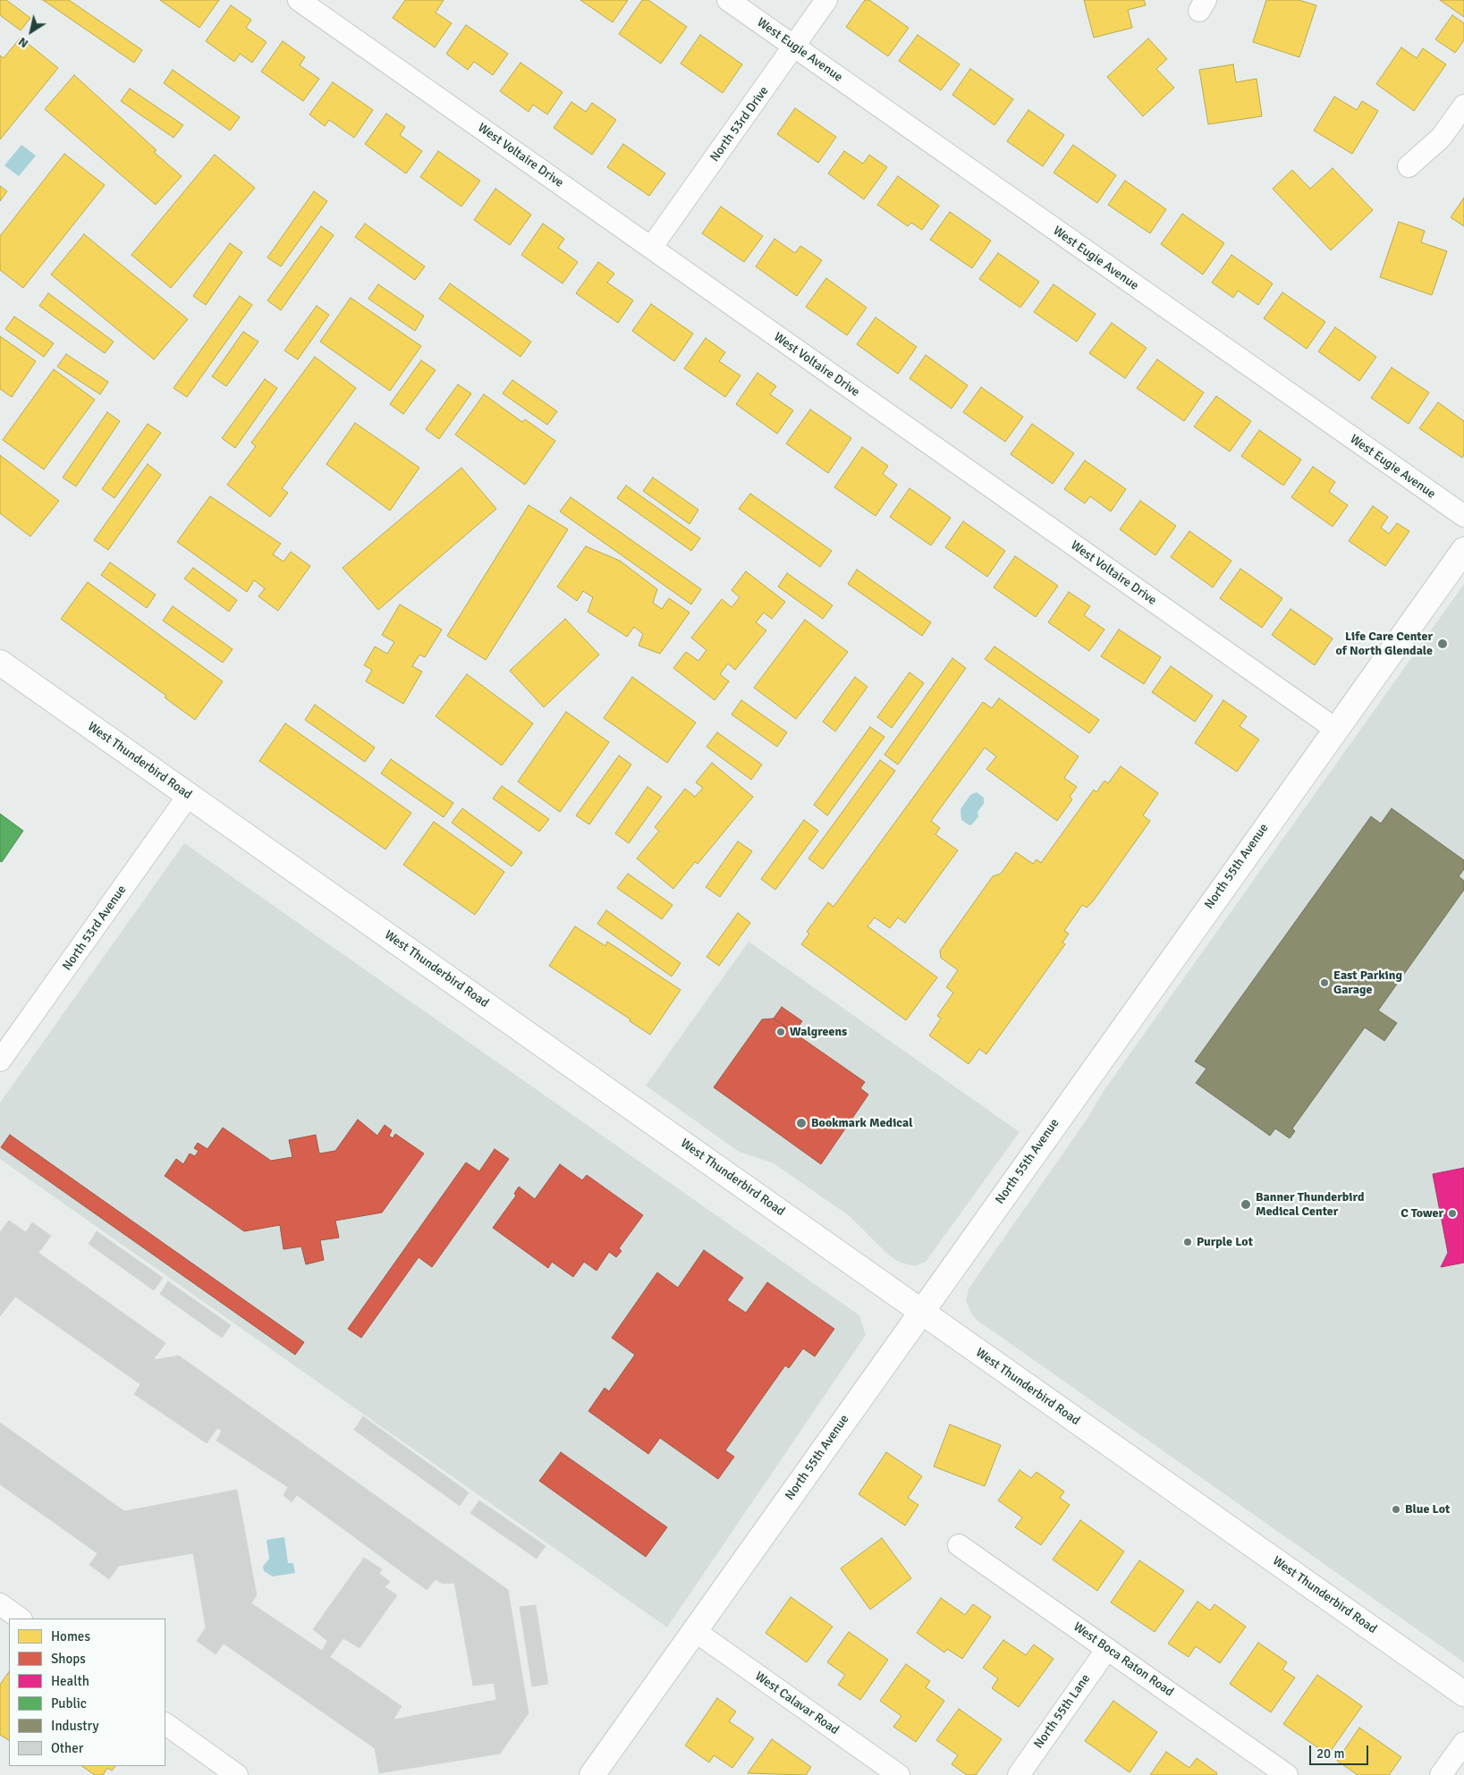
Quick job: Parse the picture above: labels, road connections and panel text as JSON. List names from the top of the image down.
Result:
{
  "streets": {
    "main road": ["West Thunderbird Road", "North 55th Avenue"],
    "street": [
      "West Eugie Avenue",
      "North 53rd Drive",
      "West Voltaire Drive",
      "North 53rd Avenue",
      "West Boca Raton Road",
      "West Calavar Road",
      "North 55th Lane"
    ]
  },
  "crossings": [
    ["West Eugie Avenue", "North 53rd Drive"],
    ["North 53rd Drive", "West Voltaire Drive"],
    ["West Voltaire Drive", "North 55th Avenue"],
    ["West Thunderbird Road", "North 55th Avenue"],
    ["West Thunderbird Road", "North 53rd Avenue"],
    ["North 55th Avenue", "West Calavar Road"],
    ["West Boca Raton Road", "North 55th Lane"]
  ],
  "places": [
    "Life Care Center of North Glendale",
    "East Parking Garage",
    "Walgreens",
    "Bookmark Medical",
    "Banner Thunderbird Medical Center",
    "C Tower",
    "Purple Lot",
    "Blue Lot"
  ],
  "legend": [
    "Homes",
    "Shops",
    "Health",
    "Public",
    "Industry",
    "Other"
  ],
  "scale_bar": "20 m",
  "north": "bottom left"
}
